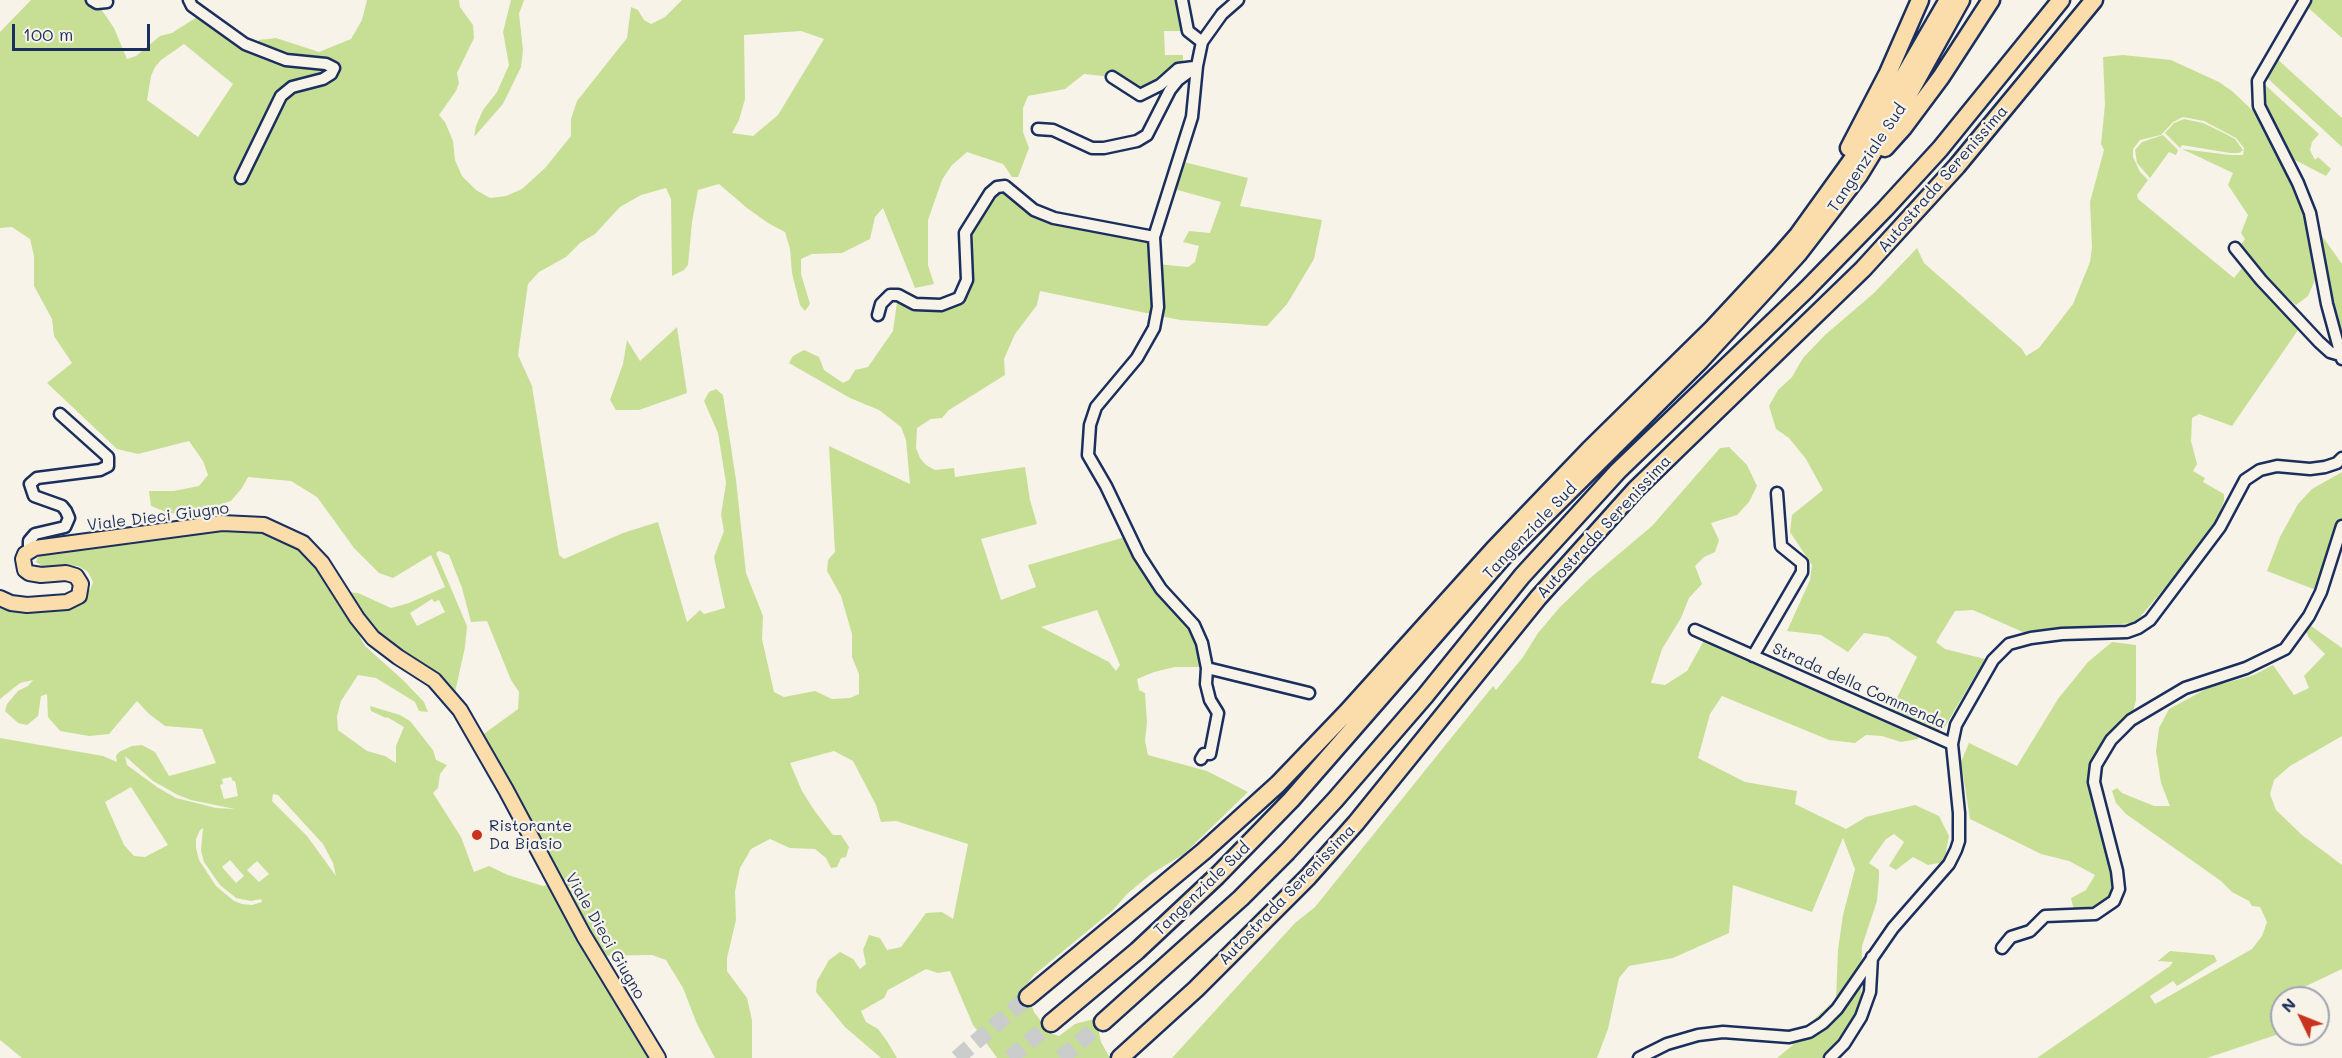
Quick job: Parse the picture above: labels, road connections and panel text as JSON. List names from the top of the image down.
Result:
{
  "streets": {
    "highway": ["Tangenziale Sud", "Autostrada Serenissima"],
    "main road": ["Viale Dieci Giugno"],
    "street": ["Strada della Commenda"]
  },
  "places": ["Ristorante Da Biasio"],
  "scale_bar": "100 m",
  "north": "top left"
}
